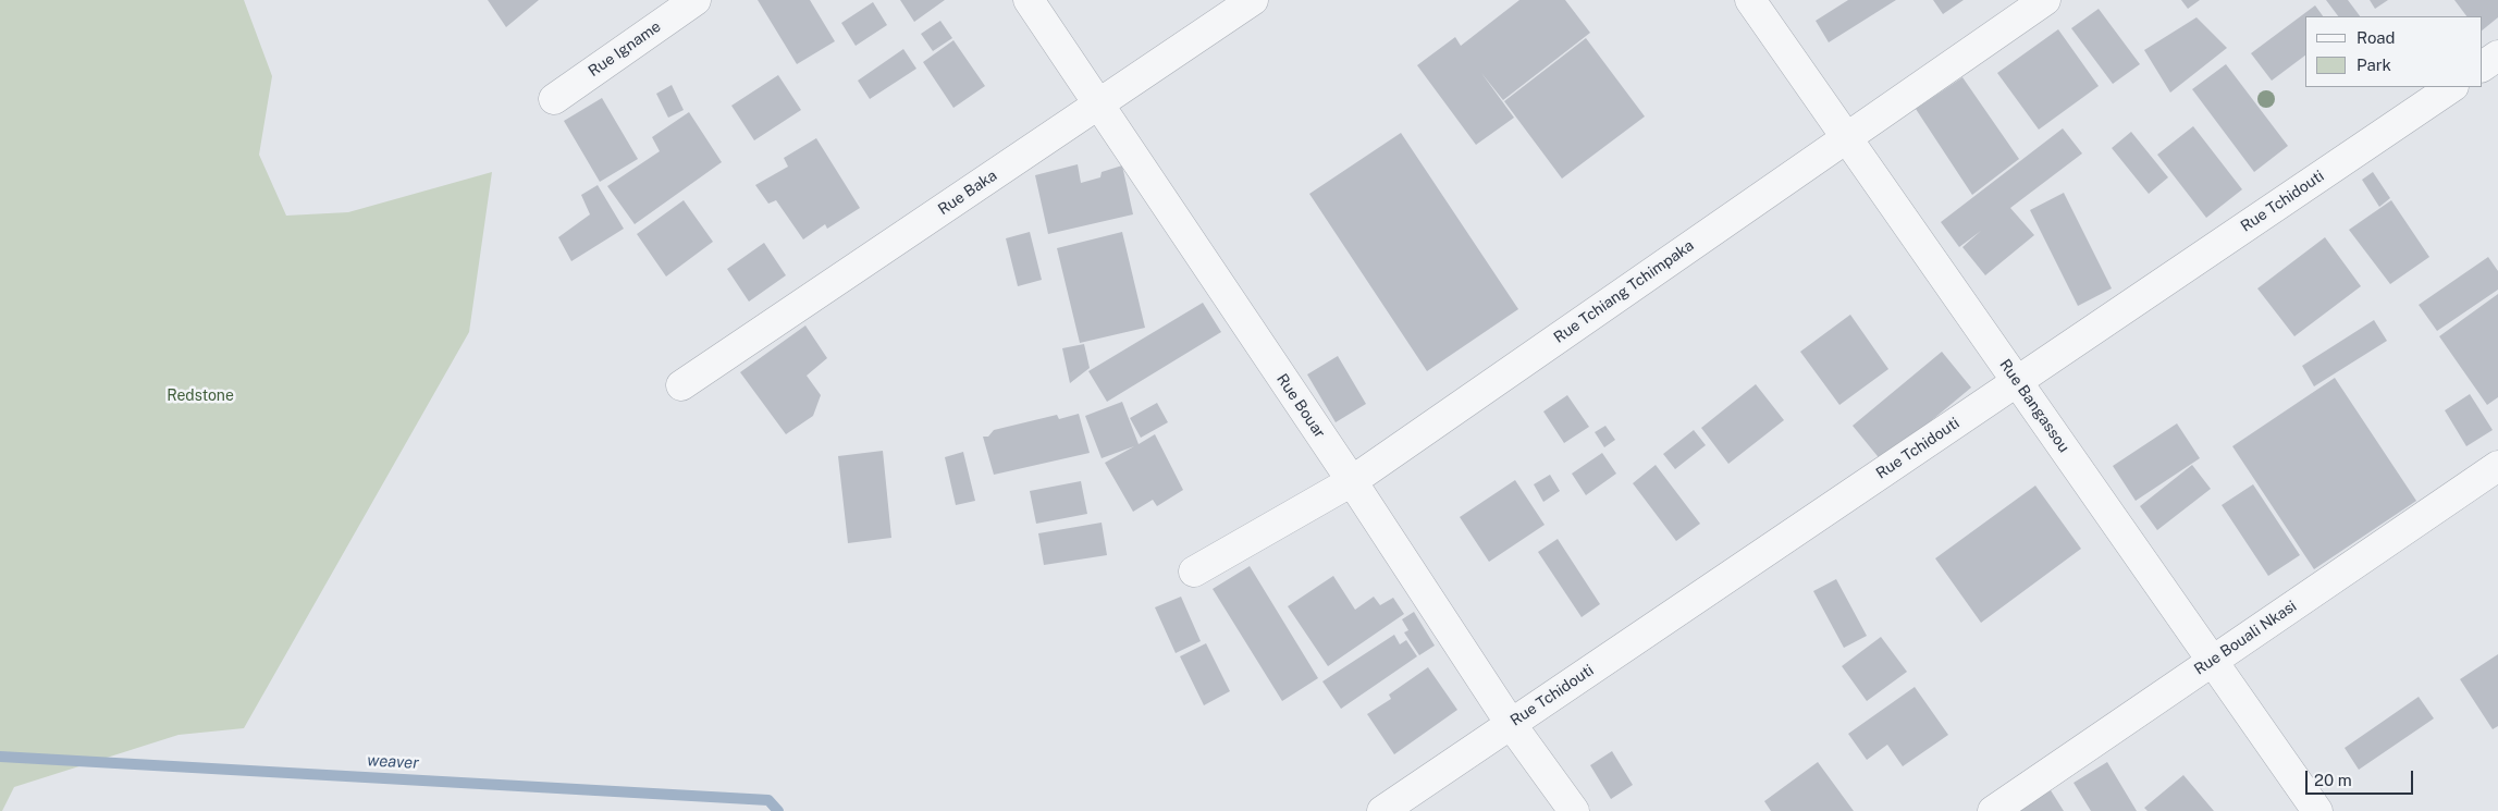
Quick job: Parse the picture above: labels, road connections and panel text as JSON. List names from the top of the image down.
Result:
{
  "streets": {
    "street": [
      "Rue Igname",
      "Rue Baka",
      "Rue Tchidouti",
      "Rue Tchiang Tchimpaka",
      "Rue Bouar",
      "Rue Bangassou",
      "Rue Bouali Nkasi"
    ]
  },
  "crossings": [
    ["Rue Baka", "Rue Bouar"],
    ["Rue Tchidouti", "Rue Bouar"],
    ["Rue Tchidouti", "Rue Bangassou"],
    ["Rue Tchiang Tchimpaka", "Rue Bouar"],
    ["Rue Tchiang Tchimpaka", "Rue Bangassou"],
    ["Rue Bangassou", "Rue Bouali Nkasi"]
  ],
  "water": ["weaver"],
  "parks": ["Redstone"],
  "legend": ["Road", "Park"],
  "scale_bar": "20 m"
}
